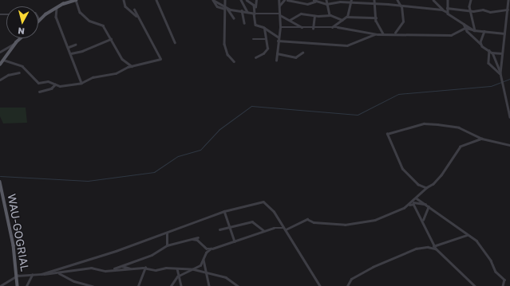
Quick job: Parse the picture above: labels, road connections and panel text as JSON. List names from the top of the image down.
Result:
{
  "streets": {
    "main road": ["WAU-GOGRIAL"]
  },
  "north": "bottom"
}
